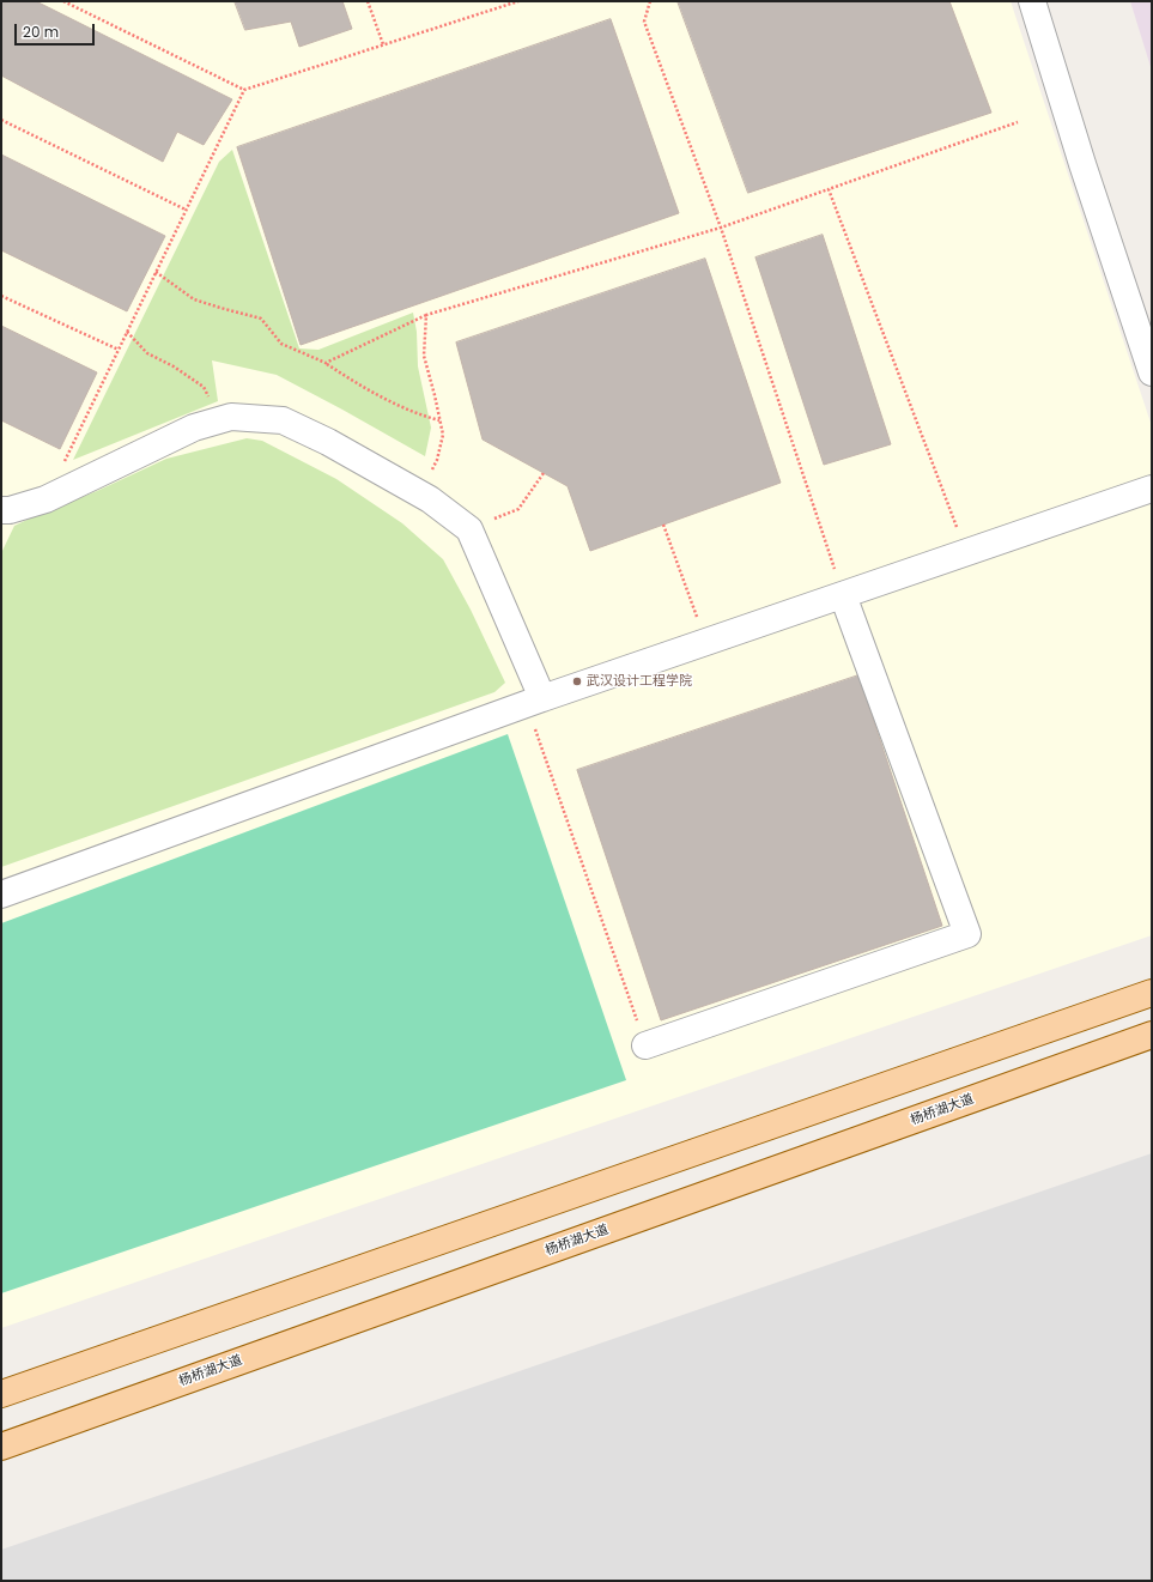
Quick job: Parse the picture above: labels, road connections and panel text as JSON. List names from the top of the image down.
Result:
{
  "streets": {
    "main road": ["杨桥湖大道"]
  },
  "places": ["武汉设计工程学院"],
  "scale_bar": "20 m"
}
